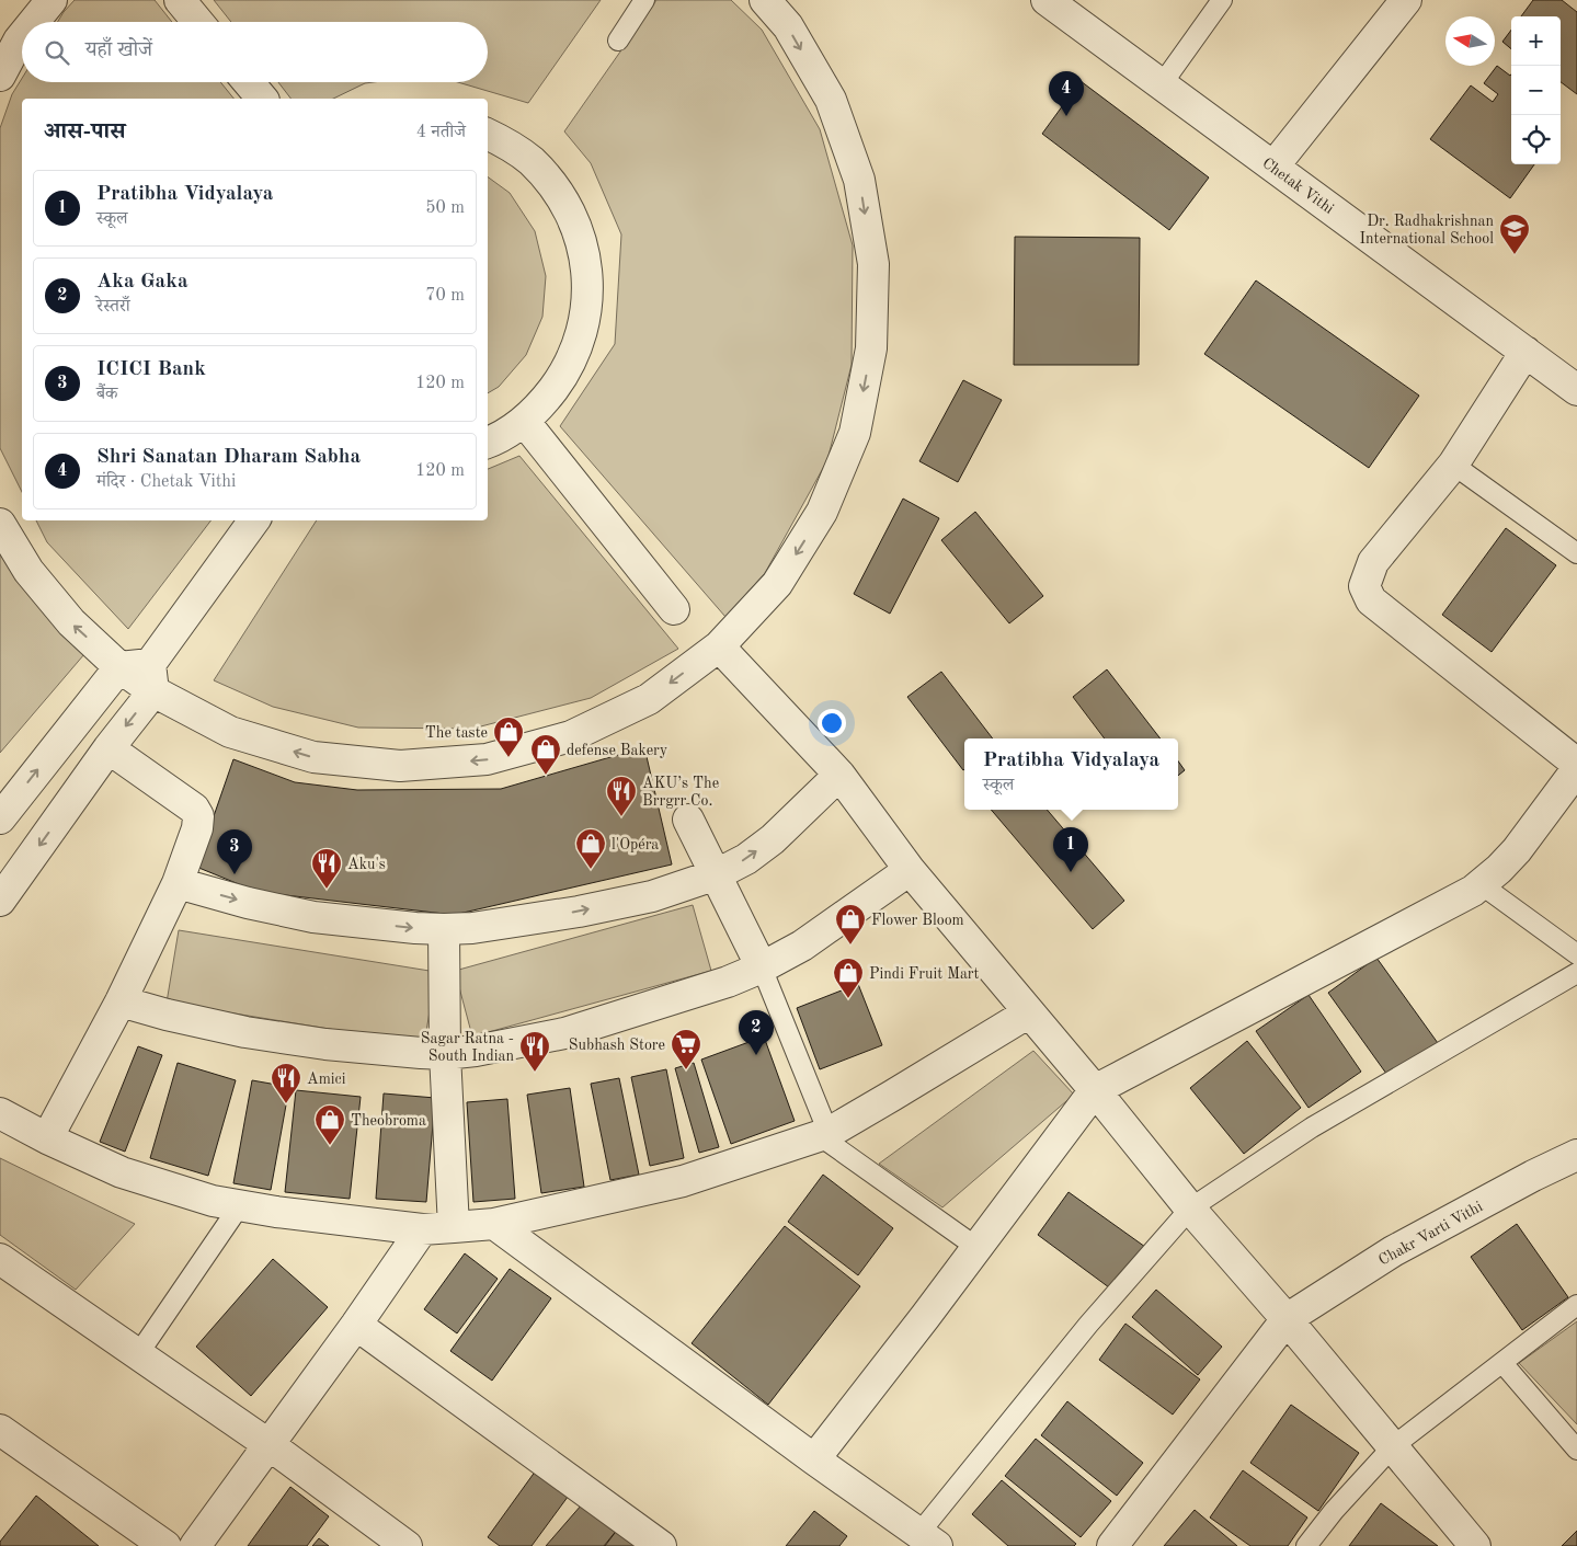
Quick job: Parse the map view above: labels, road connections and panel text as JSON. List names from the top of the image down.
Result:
{
  "streets": {
    "street": ["Chetak Vithi", "Chakr Varti Vithi"]
  },
  "places": {
    "school or university": ["Dr. Radhakrishnan International School"],
    "shop": [
      "The taste",
      "defense Bakery",
      "l'Opéra",
      "Flower Bloom",
      "Pindi Fruit Mart",
      "Theobroma"
    ],
    "restaurant": [
      "AKU’s The Brrgrr Co.",
      "Aku's",
      "Sagar Ratna - South Indian",
      "Amici"
    ],
    "supermarket": ["Subhash Store"]
  },
  "north": "left",
  "page": {
    "map_buttons": ["+", "−"],
    "search": "यहाँ खोजें",
    "pins": [
      "4",
      "1",
      "3",
      "2"
    ],
    "heading": ["आस-पास", "4 नतीजे"],
    "list": [
      {
        "mark": "1",
        "name": "Pratibha Vidyalaya",
        "note": "स्कूल",
        "value": "50 m"
      },
      {
        "mark": "2",
        "name": "Aka Gaka",
        "note": "रेस्तराँ",
        "value": "70 m"
      },
      {
        "mark": "3",
        "name": "ICICI Bank",
        "note": "बैंक",
        "value": "120 m"
      },
      {
        "mark": "4",
        "name": "Shri Sanatan Dharam Sabha",
        "note": "मंदिर · Chetak Vithi",
        "value": "120 m"
      }
    ],
    "popup": ["Pratibha Vidyalaya", "स्कूल"]
  }
}
